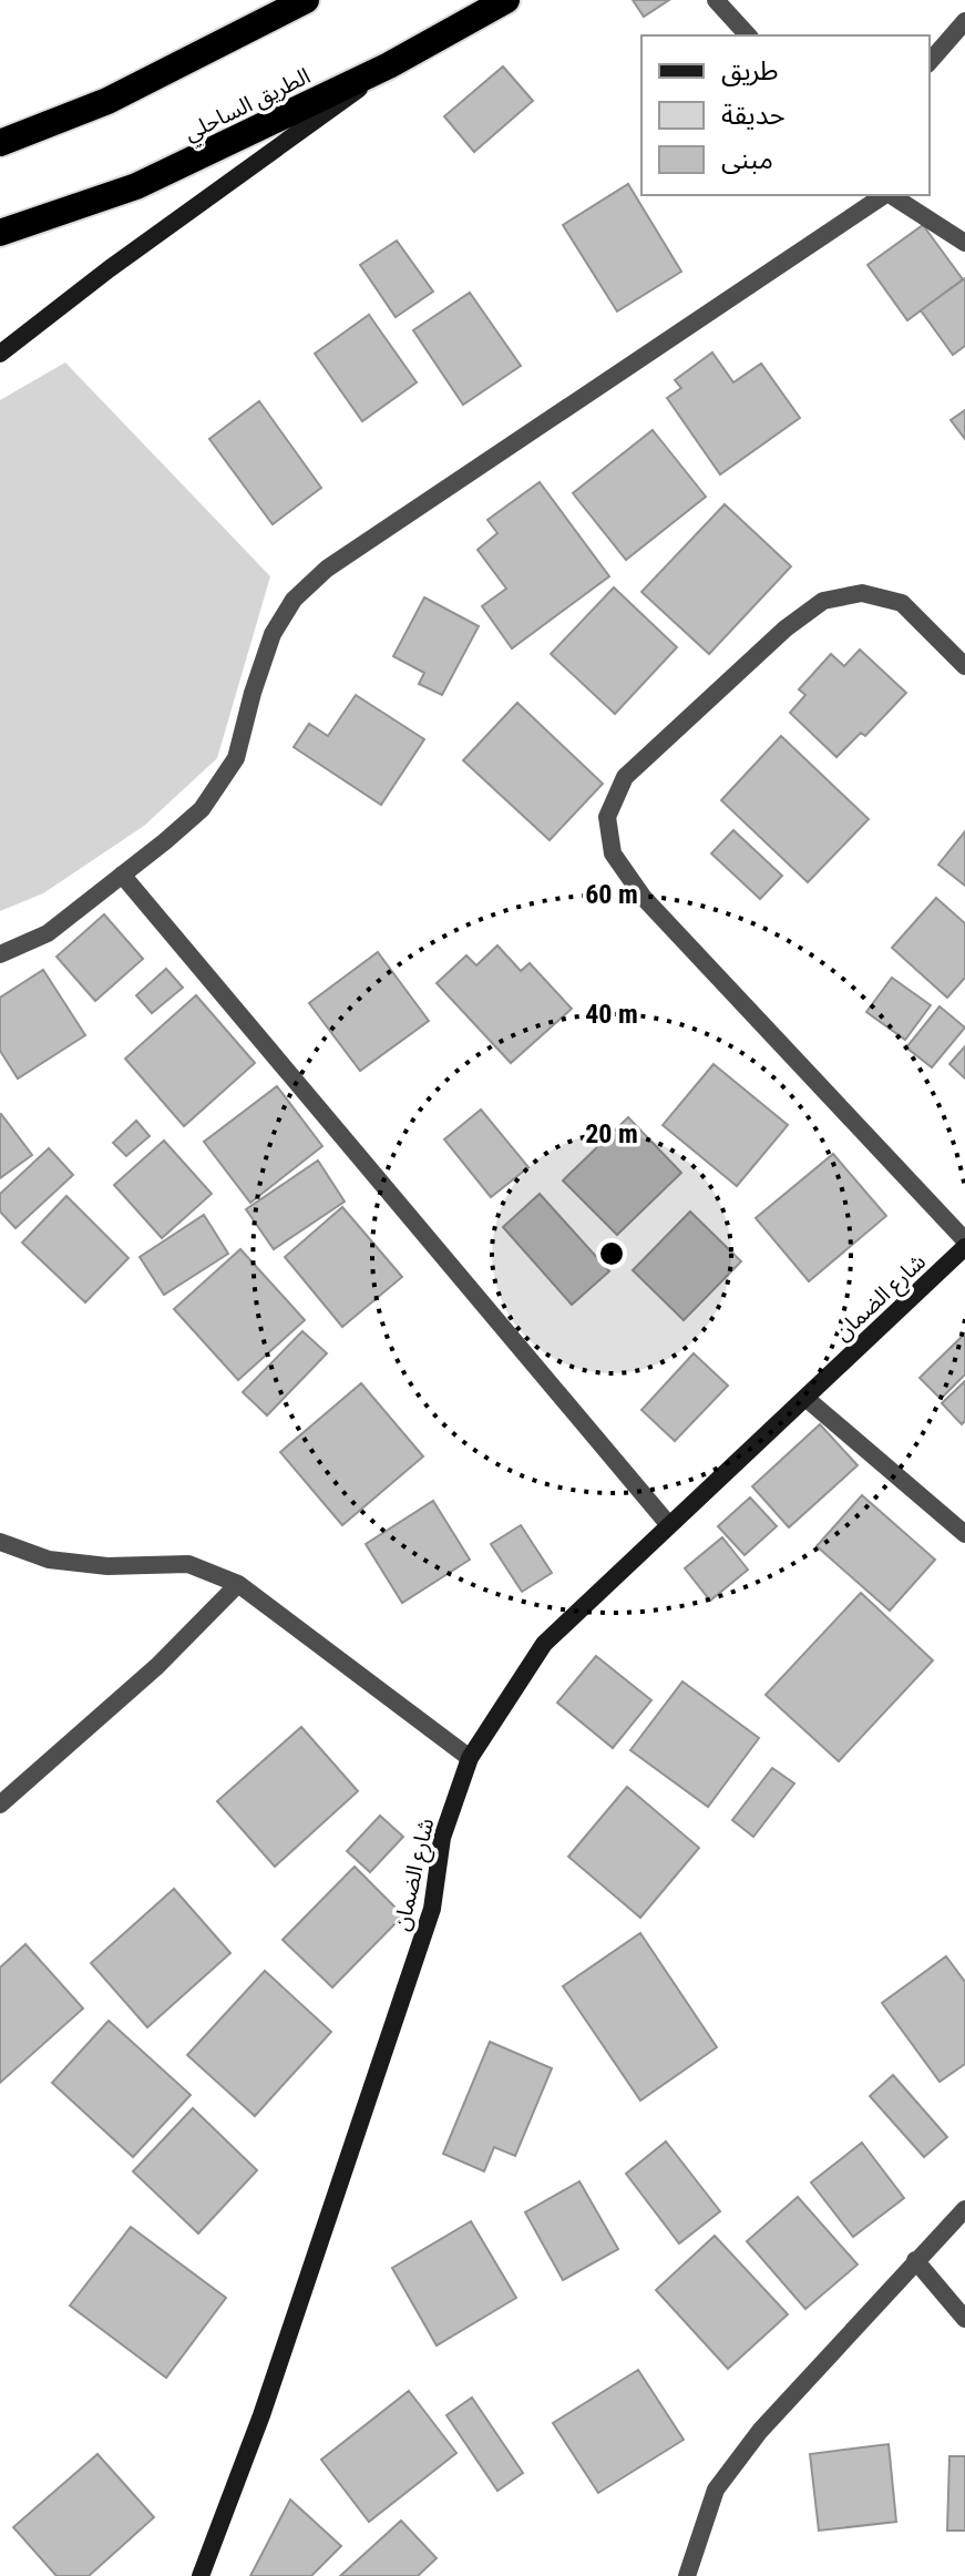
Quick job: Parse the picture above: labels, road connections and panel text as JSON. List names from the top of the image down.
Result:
{
  "streets": {
    "highway": ["الطريق الساحلي"],
    "street": ["شارع الضمان"]
  },
  "legend": ["طريق", "حديقة", "مبنى"],
  "rings": ["60 m", "40 m", "20 m"]
}
